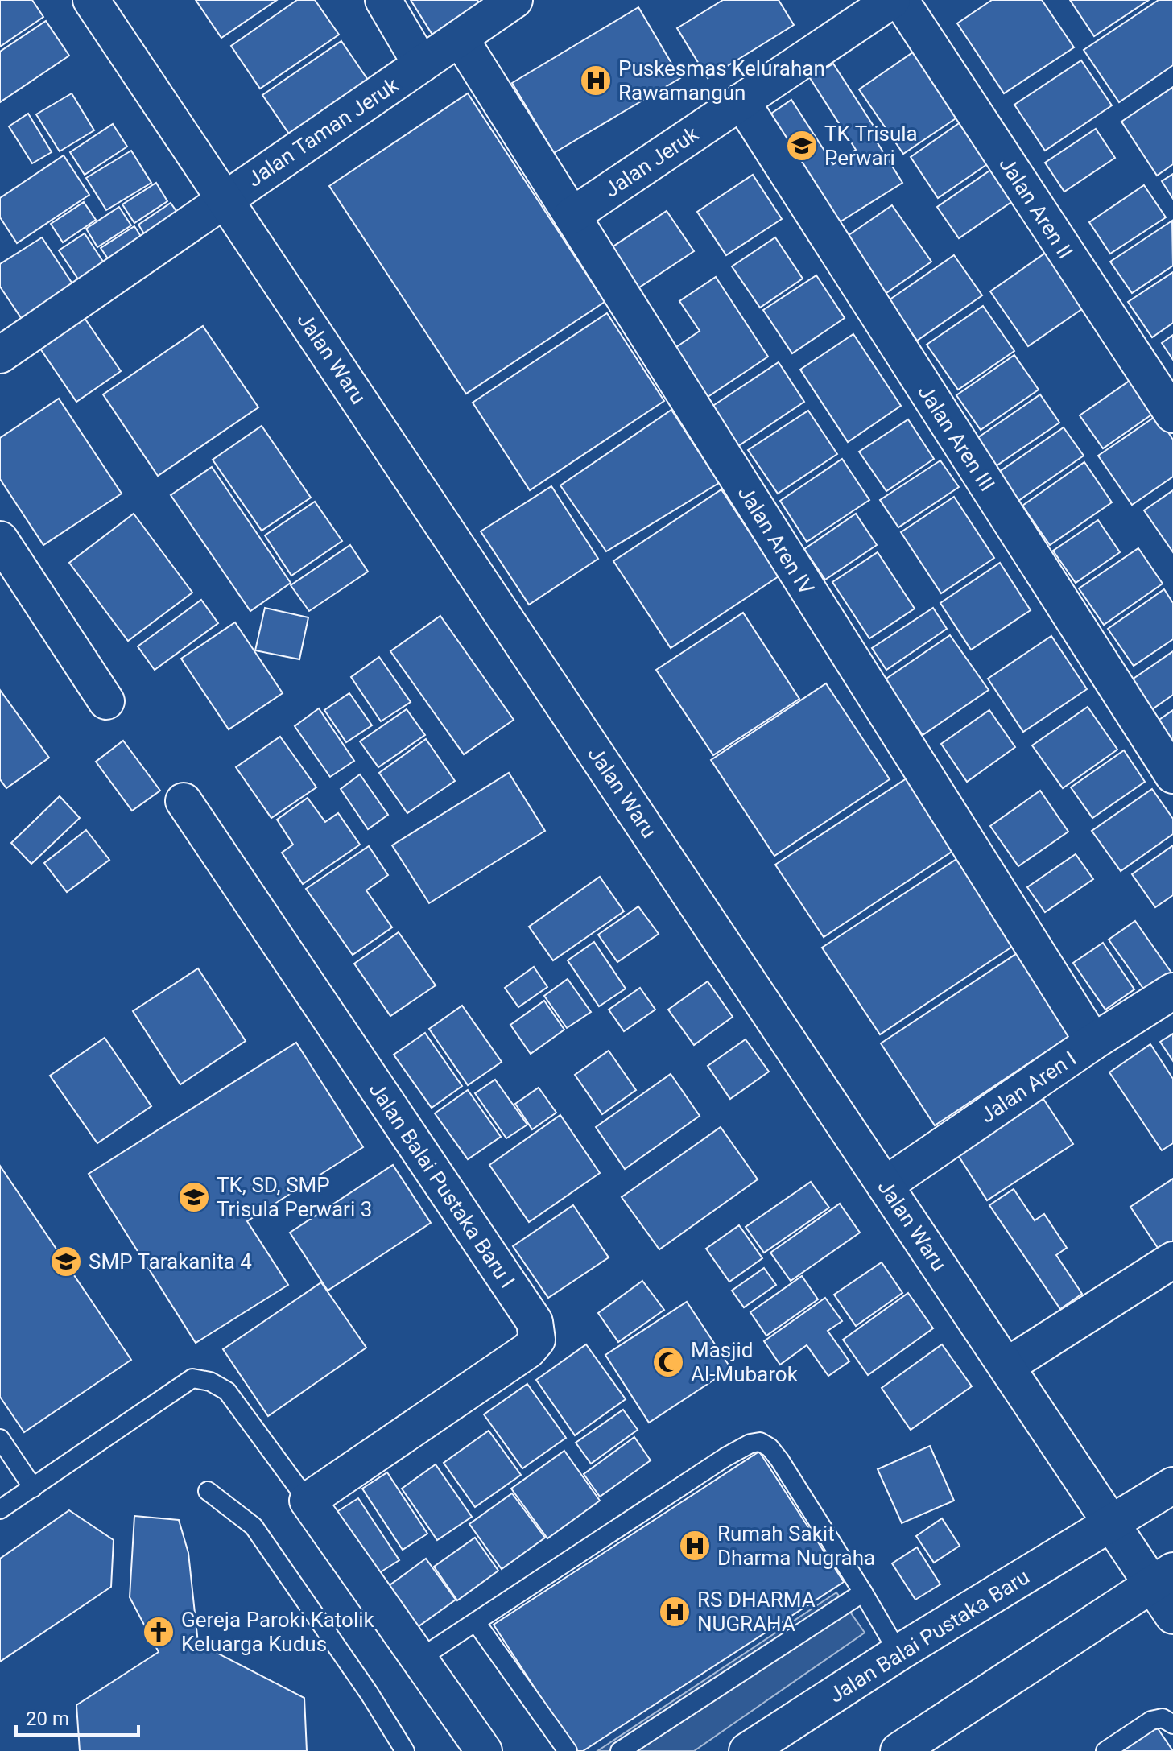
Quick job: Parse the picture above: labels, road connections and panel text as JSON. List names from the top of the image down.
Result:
{
  "streets": {
    "street": [
      "Jalan Taman Jeruk",
      "Jalan Jeruk",
      "Jalan Aren II",
      "Jalan Waru",
      "Jalan Aren III",
      "Jalan Aren IV",
      "Jalan Aren I",
      "Jalan Balai Pustaka Baru I",
      "Jalan Balai Pustaka Baru"
    ]
  },
  "crossings": [
    ["Jalan Taman Jeruk", "Jalan Waru"],
    ["Jalan Taman Jeruk", "Jalan Aren IV"],
    ["Jalan Jeruk", "Jalan Aren III"],
    ["Jalan Jeruk", "Jalan Aren IV"],
    ["Jalan Waru", "Jalan Aren I"],
    ["Jalan Waru", "Jalan Balai Pustaka Baru"],
    ["Jalan Aren IV", "Jalan Aren I"]
  ],
  "places": {
    "hospital": ["Puskesmas Kelurahan Rawamangun", "Rumah Sakit Dharma Nugraha", "RS DHARMA NUGRAHA"],
    "school or university": ["TK Trisula Perwari", "TK, SD, SMP Trisula Perwari 3", "SMP Tarakanita 4"],
    "mosque": ["Masjid Al-Mubarok"],
    "church": ["Gereja Paroki Katolik Keluarga Kudus"]
  },
  "scale_bar": "20 m"
}
